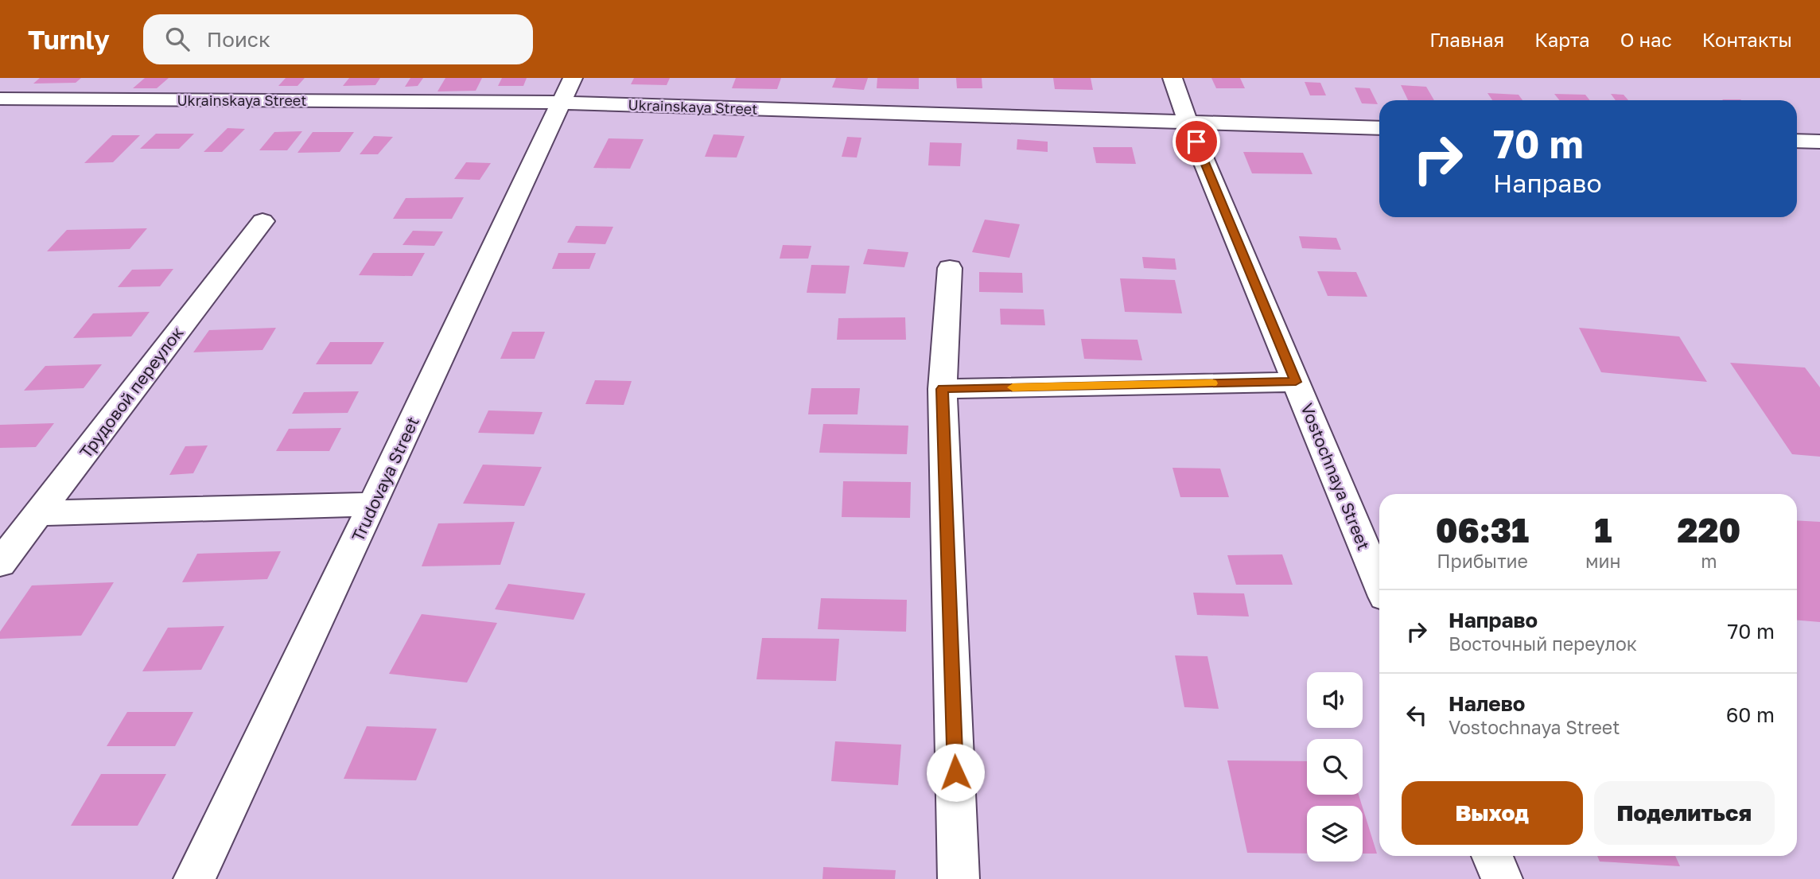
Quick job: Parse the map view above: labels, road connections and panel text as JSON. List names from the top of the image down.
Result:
{
  "streets": {
    "street": [
      "Ukrainskaya Street",
      "Трудовой переулок",
      "Vostochnaya Street",
      "Trudovaya Street"
    ]
  },
  "crossings": [
    ["Ukrainskaya Street", "Vostochnaya Street"],
    ["Ukrainskaya Street", "Trudovaya Street"]
  ],
  "page": {
    "header": "Turnly",
    "search": "Поиск",
    "nav": [
      "Главная",
      "Карта",
      "О нас",
      "Контакты"
    ],
    "turn": ["70 m", "Направо"],
    "eta": [
      "06:31",
      "Прибытие",
      "1",
      "мин",
      "220",
      "m"
    ],
    "list": [
      {
        "name": "Направо",
        "note": "Восточный переулок",
        "value": "70 m"
      },
      {
        "name": "Налево",
        "note": "Vostochnaya Street",
        "value": "60 m"
      }
    ],
    "buttons": ["Выход", "Поделиться"]
  }
}
